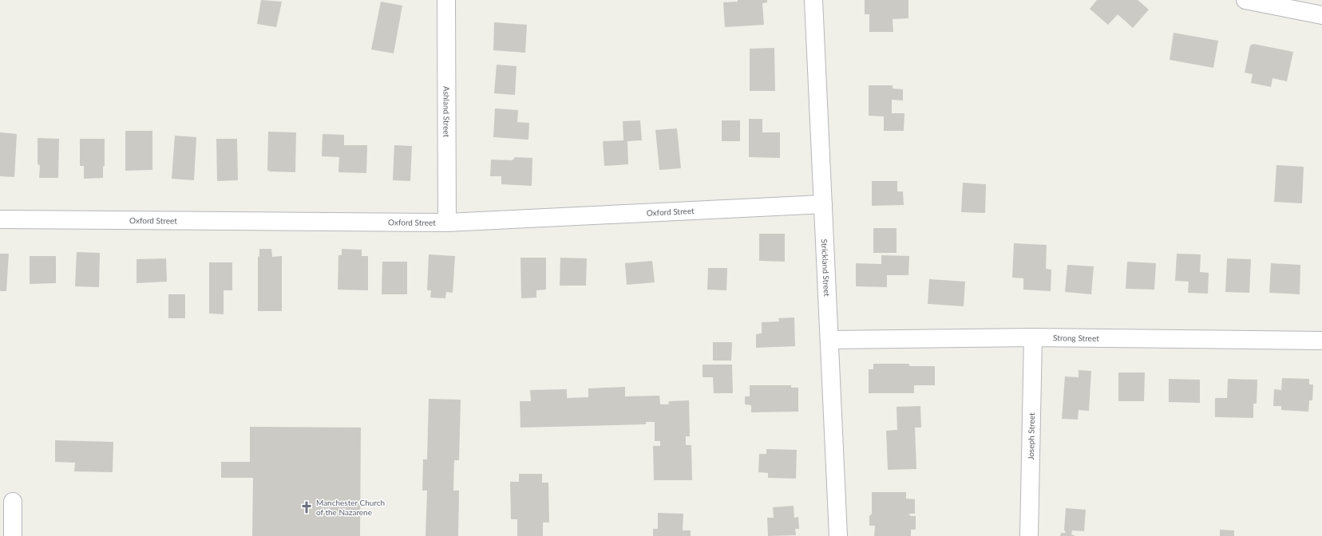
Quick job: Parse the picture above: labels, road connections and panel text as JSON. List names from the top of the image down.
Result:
{
  "streets": {
    "street": [
      "Ashland Street",
      "Oxford Street",
      "Strickland Street",
      "Strong Street",
      "Joseph Street"
    ]
  },
  "crossings": [
    ["Ashland Street", "Oxford Street"],
    ["Oxford Street", "Strickland Street"],
    ["Strickland Street", "Strong Street"],
    ["Strong Street", "Joseph Street"]
  ],
  "places": {
    "church": ["Manchester Church of the Nazarene"]
  }
}
